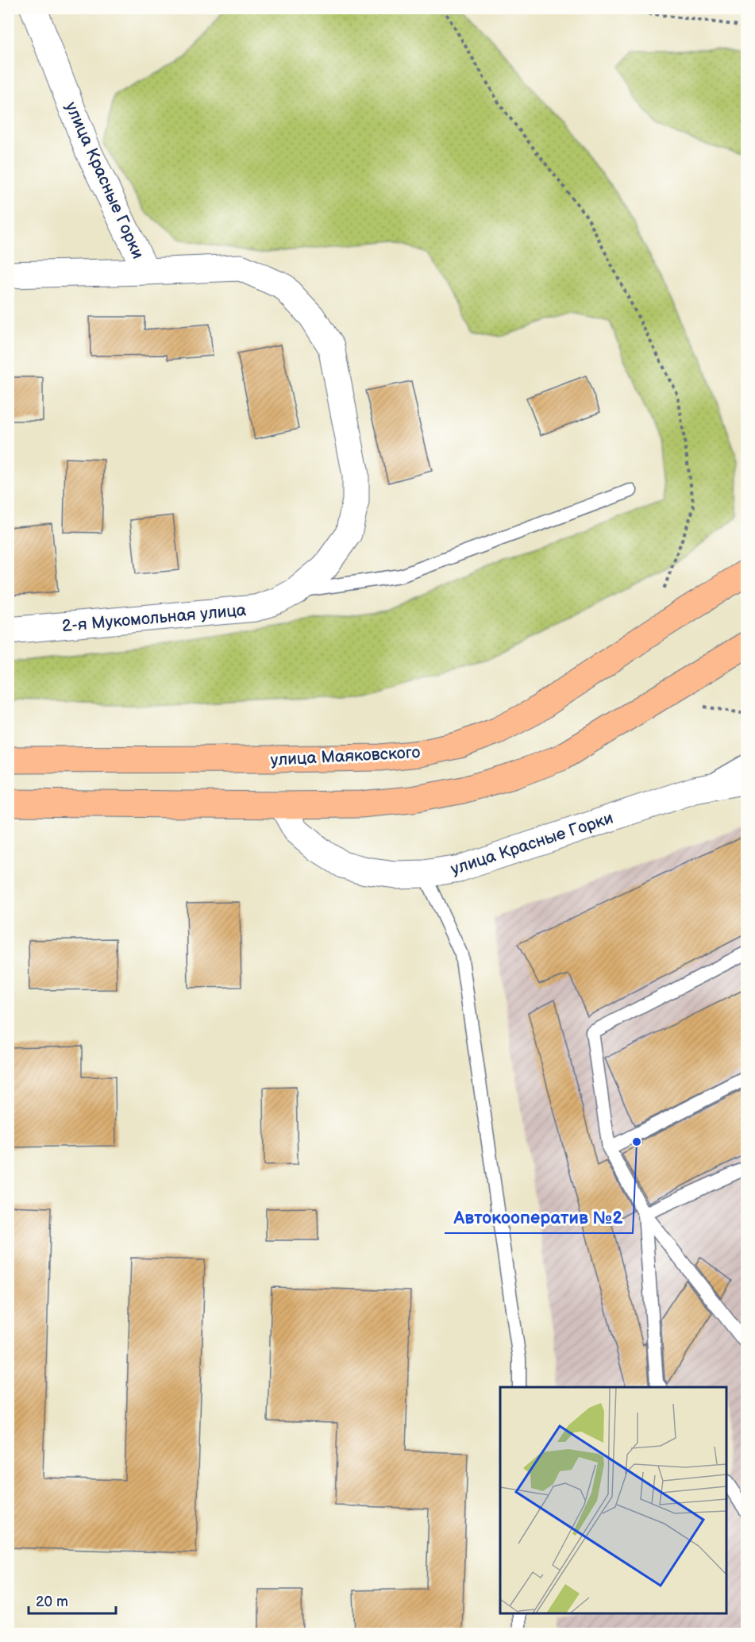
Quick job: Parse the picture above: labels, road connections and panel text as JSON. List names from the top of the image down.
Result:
{
  "streets": {
    "main road": ["улица Маяковского"],
    "street": ["улица Красные Горки", "2-я Мукомольная улица"]
  },
  "crossings": [
    ["улица Красные Горки", "2-я Мукомольная улица"]
  ],
  "places": ["Автокооператив №2"],
  "scale_bar": "20 m"
}
